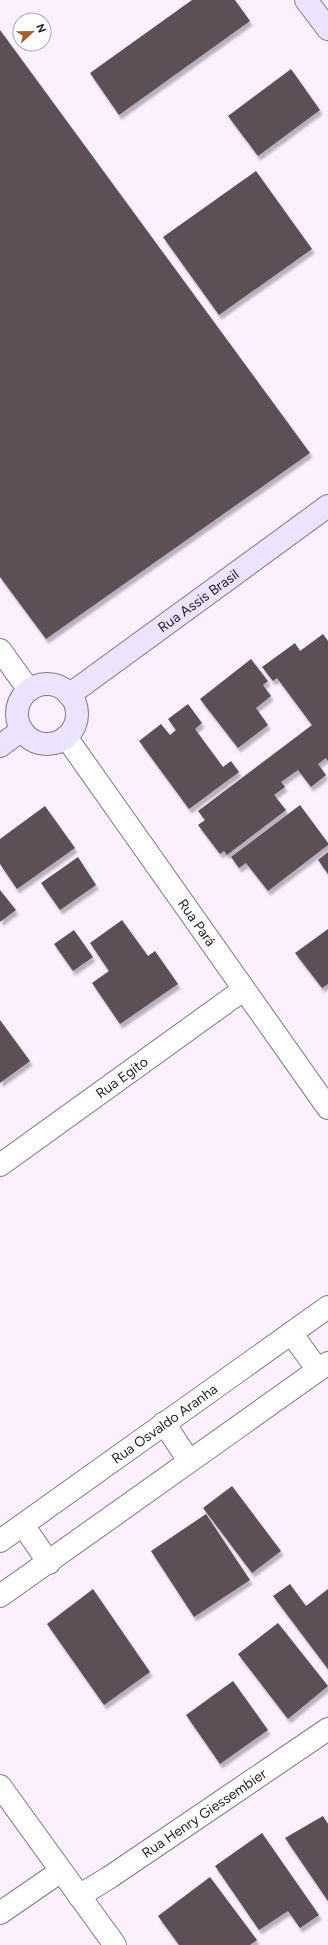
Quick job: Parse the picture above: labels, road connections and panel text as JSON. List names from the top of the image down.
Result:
{
  "streets": {
    "street": [
      "Rua Assis Brasil",
      "Rua Pará",
      "Rua Egito",
      "Rua Osvaldo Aranha",
      "Rua Henry Giessembier"
    ]
  },
  "crossings": [
    ["Rua Assis Brasil", "Rua Pará"],
    ["Rua Pará", "Rua Egito"]
  ],
  "north": "right"
}
